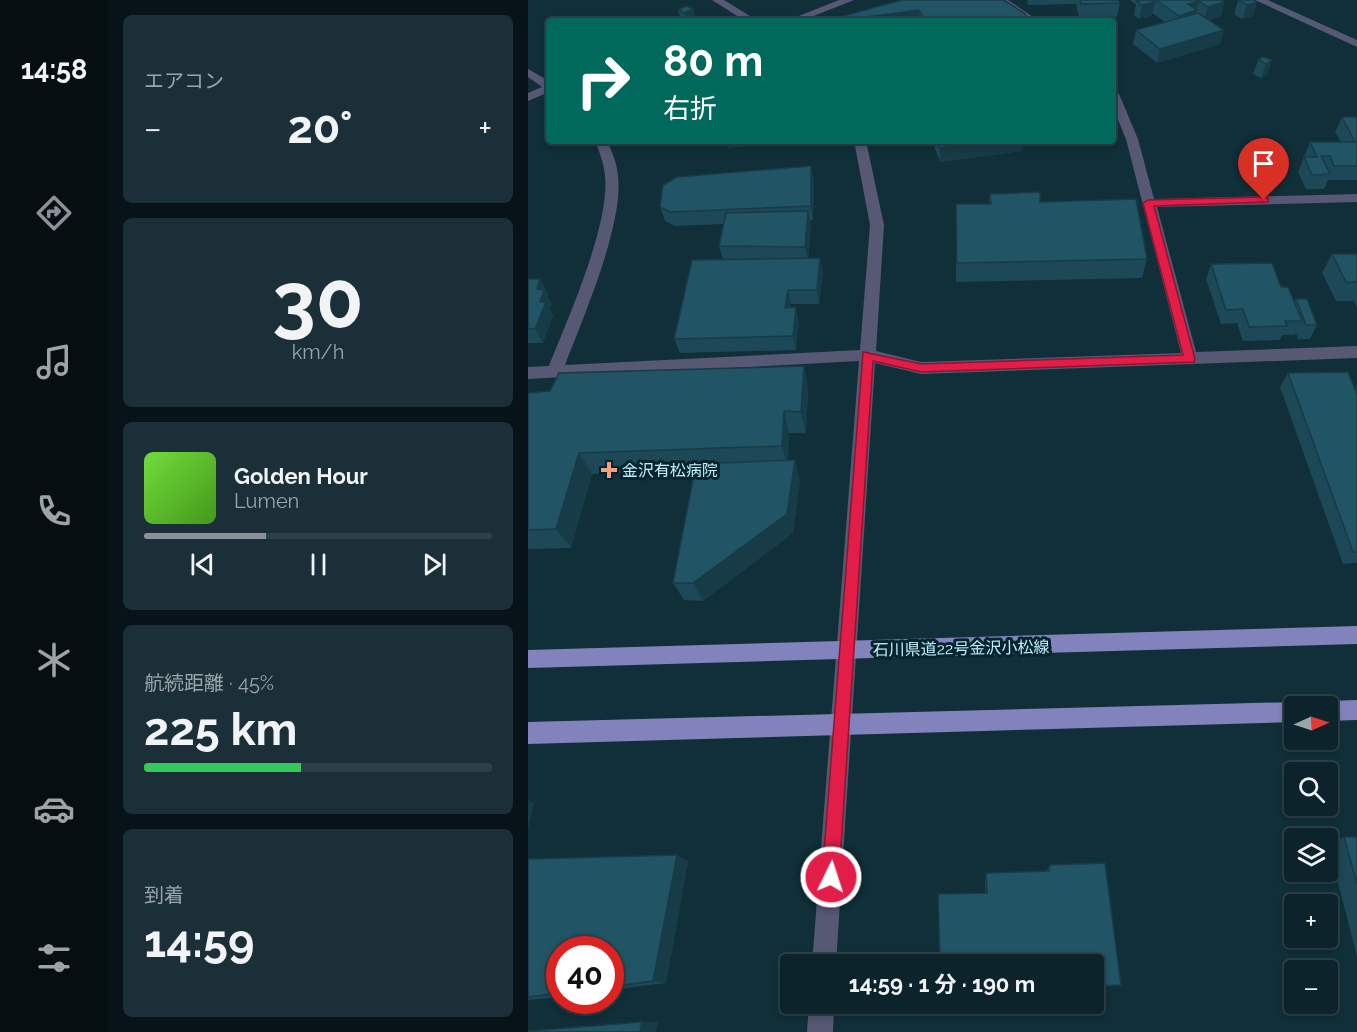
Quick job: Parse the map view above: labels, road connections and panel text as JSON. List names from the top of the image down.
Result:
{
  "streets": {
    "main road": ["石川県道22号金沢小松線"]
  },
  "places": {
    "health": ["金沢有松病院"]
  },
  "north": "right",
  "page": {
    "tabs": "14:58",
    "tile": [
      "エアコン",
      ["30", "km/h"],
      ["航続距離 · 45%", "225 km"],
      ["到着", "14:59"]
    ],
    "turn": ["80 m", "右折"],
    "heat": ["−", "20°", "+"],
    "song": ["Golden Hour", "Lumen"],
    "map_buttons": ["+", "−"],
    "limit": "40",
    "trip": "14:59 · 1 分 · 190 m"
  }
}
